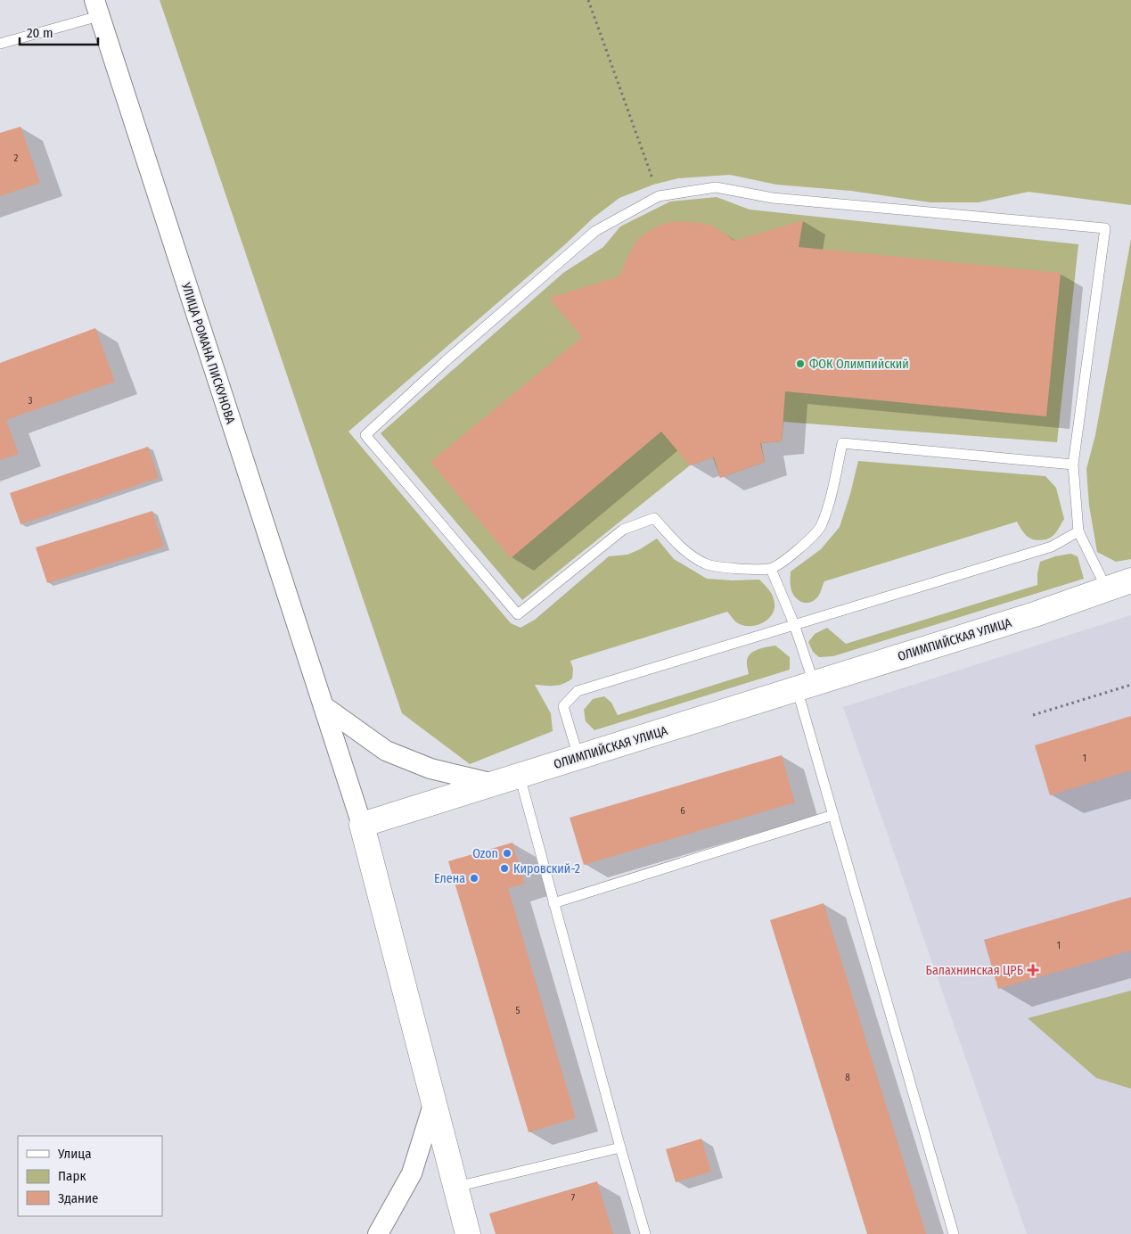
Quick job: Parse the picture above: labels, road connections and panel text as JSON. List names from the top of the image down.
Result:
{
  "streets": {
    "street": ["УЛИЦА РОМАНА ПИСКУНОВА", "ОЛИМПИЙСКАЯ УЛИЦА"]
  },
  "crossings": [
    ["УЛИЦА РОМАНА ПИСКУНОВА", "ОЛИМПИЙСКАЯ УЛИЦА"]
  ],
  "places": {
    "other": [
      "ФОК Олимпийский",
      "Ozon",
      "Кировский-2",
      "Елена"
    ],
    "health": ["Балахнинская ЦРБ"]
  },
  "house_numbers": [
    "2",
    "3",
    "1",
    "6",
    "1",
    "5",
    "8",
    "7"
  ],
  "legend": ["Улица", "Парк", "Здание"],
  "scale_bar": "20 m"
}
